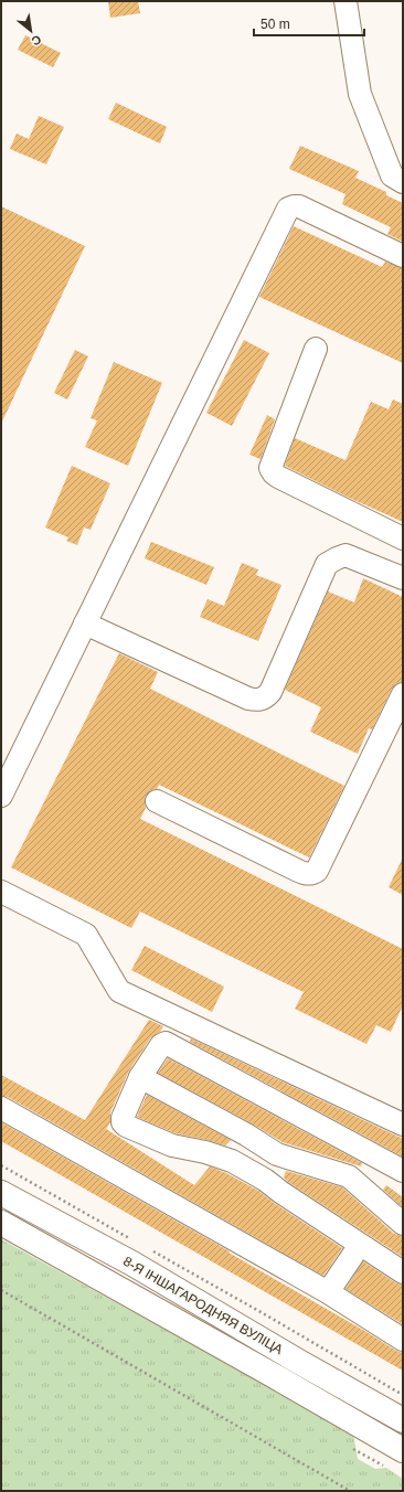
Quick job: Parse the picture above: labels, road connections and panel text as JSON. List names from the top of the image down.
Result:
{
  "streets": {
    "main road": ["8-Я ІНШАГАРОДНЯЯ ВУЛІЦА"]
  },
  "scale_bar": "50 m",
  "north": "bottom right"
}
